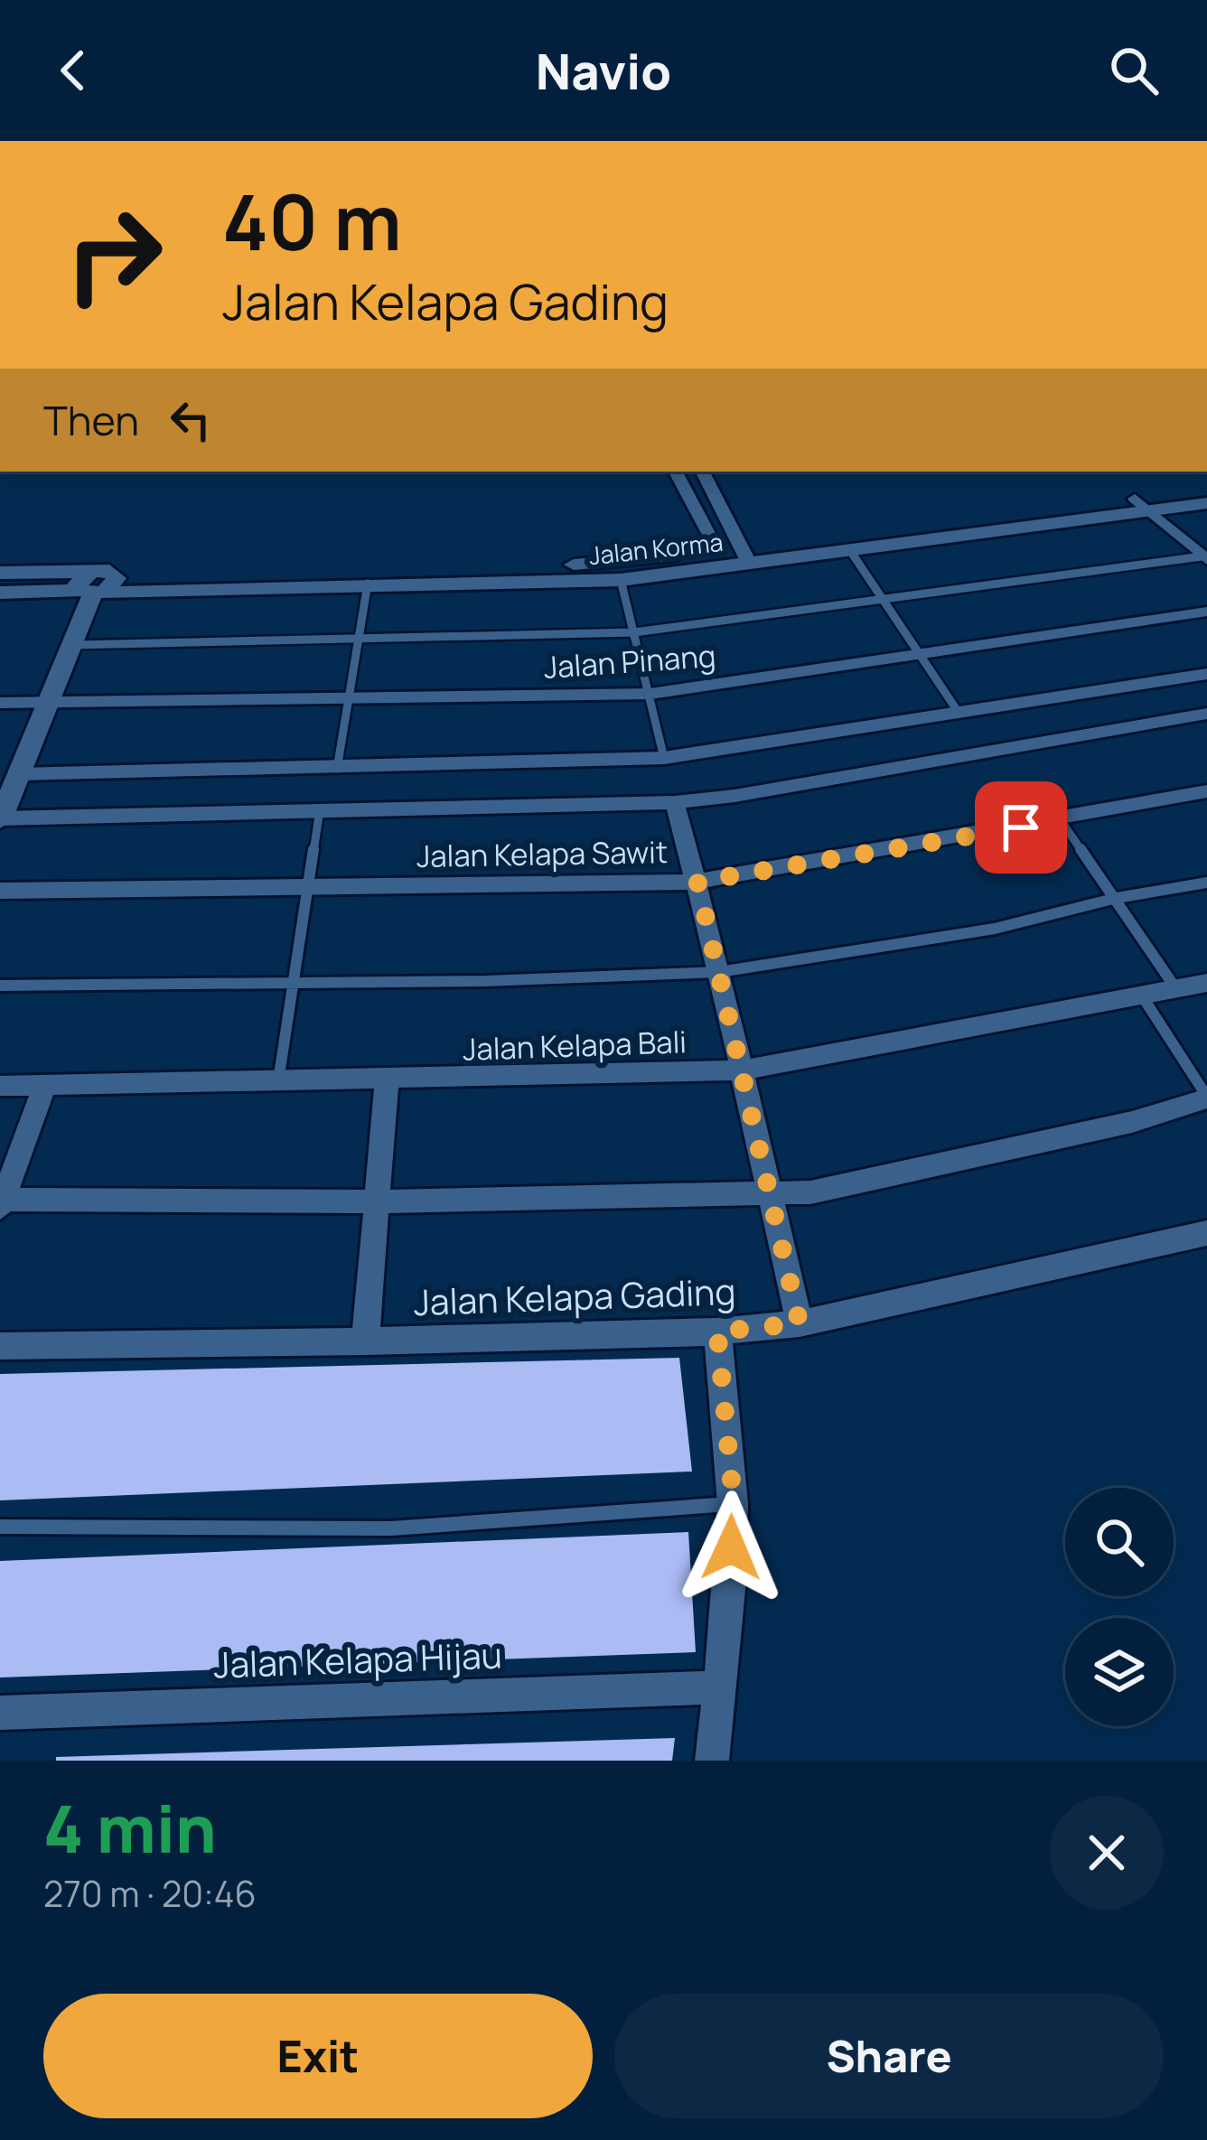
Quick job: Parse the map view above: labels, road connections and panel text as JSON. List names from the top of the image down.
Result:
{
  "streets": {
    "street": [
      "Jalan Korma",
      "Jalan Pinang",
      "Jalan Kelapa Sawit",
      "Jalan Kelapa Bali",
      "Jalan Kelapa Gading",
      "Jalan Kelapa Hijau"
    ]
  },
  "page": {
    "header": "Navio",
    "turn": ["40 m", "Jalan Kelapa Gading"],
    "then": "Then",
    "heading": ["4 min", "270 m · 20:46"],
    "buttons": ["Exit", "Share"]
  }
}
